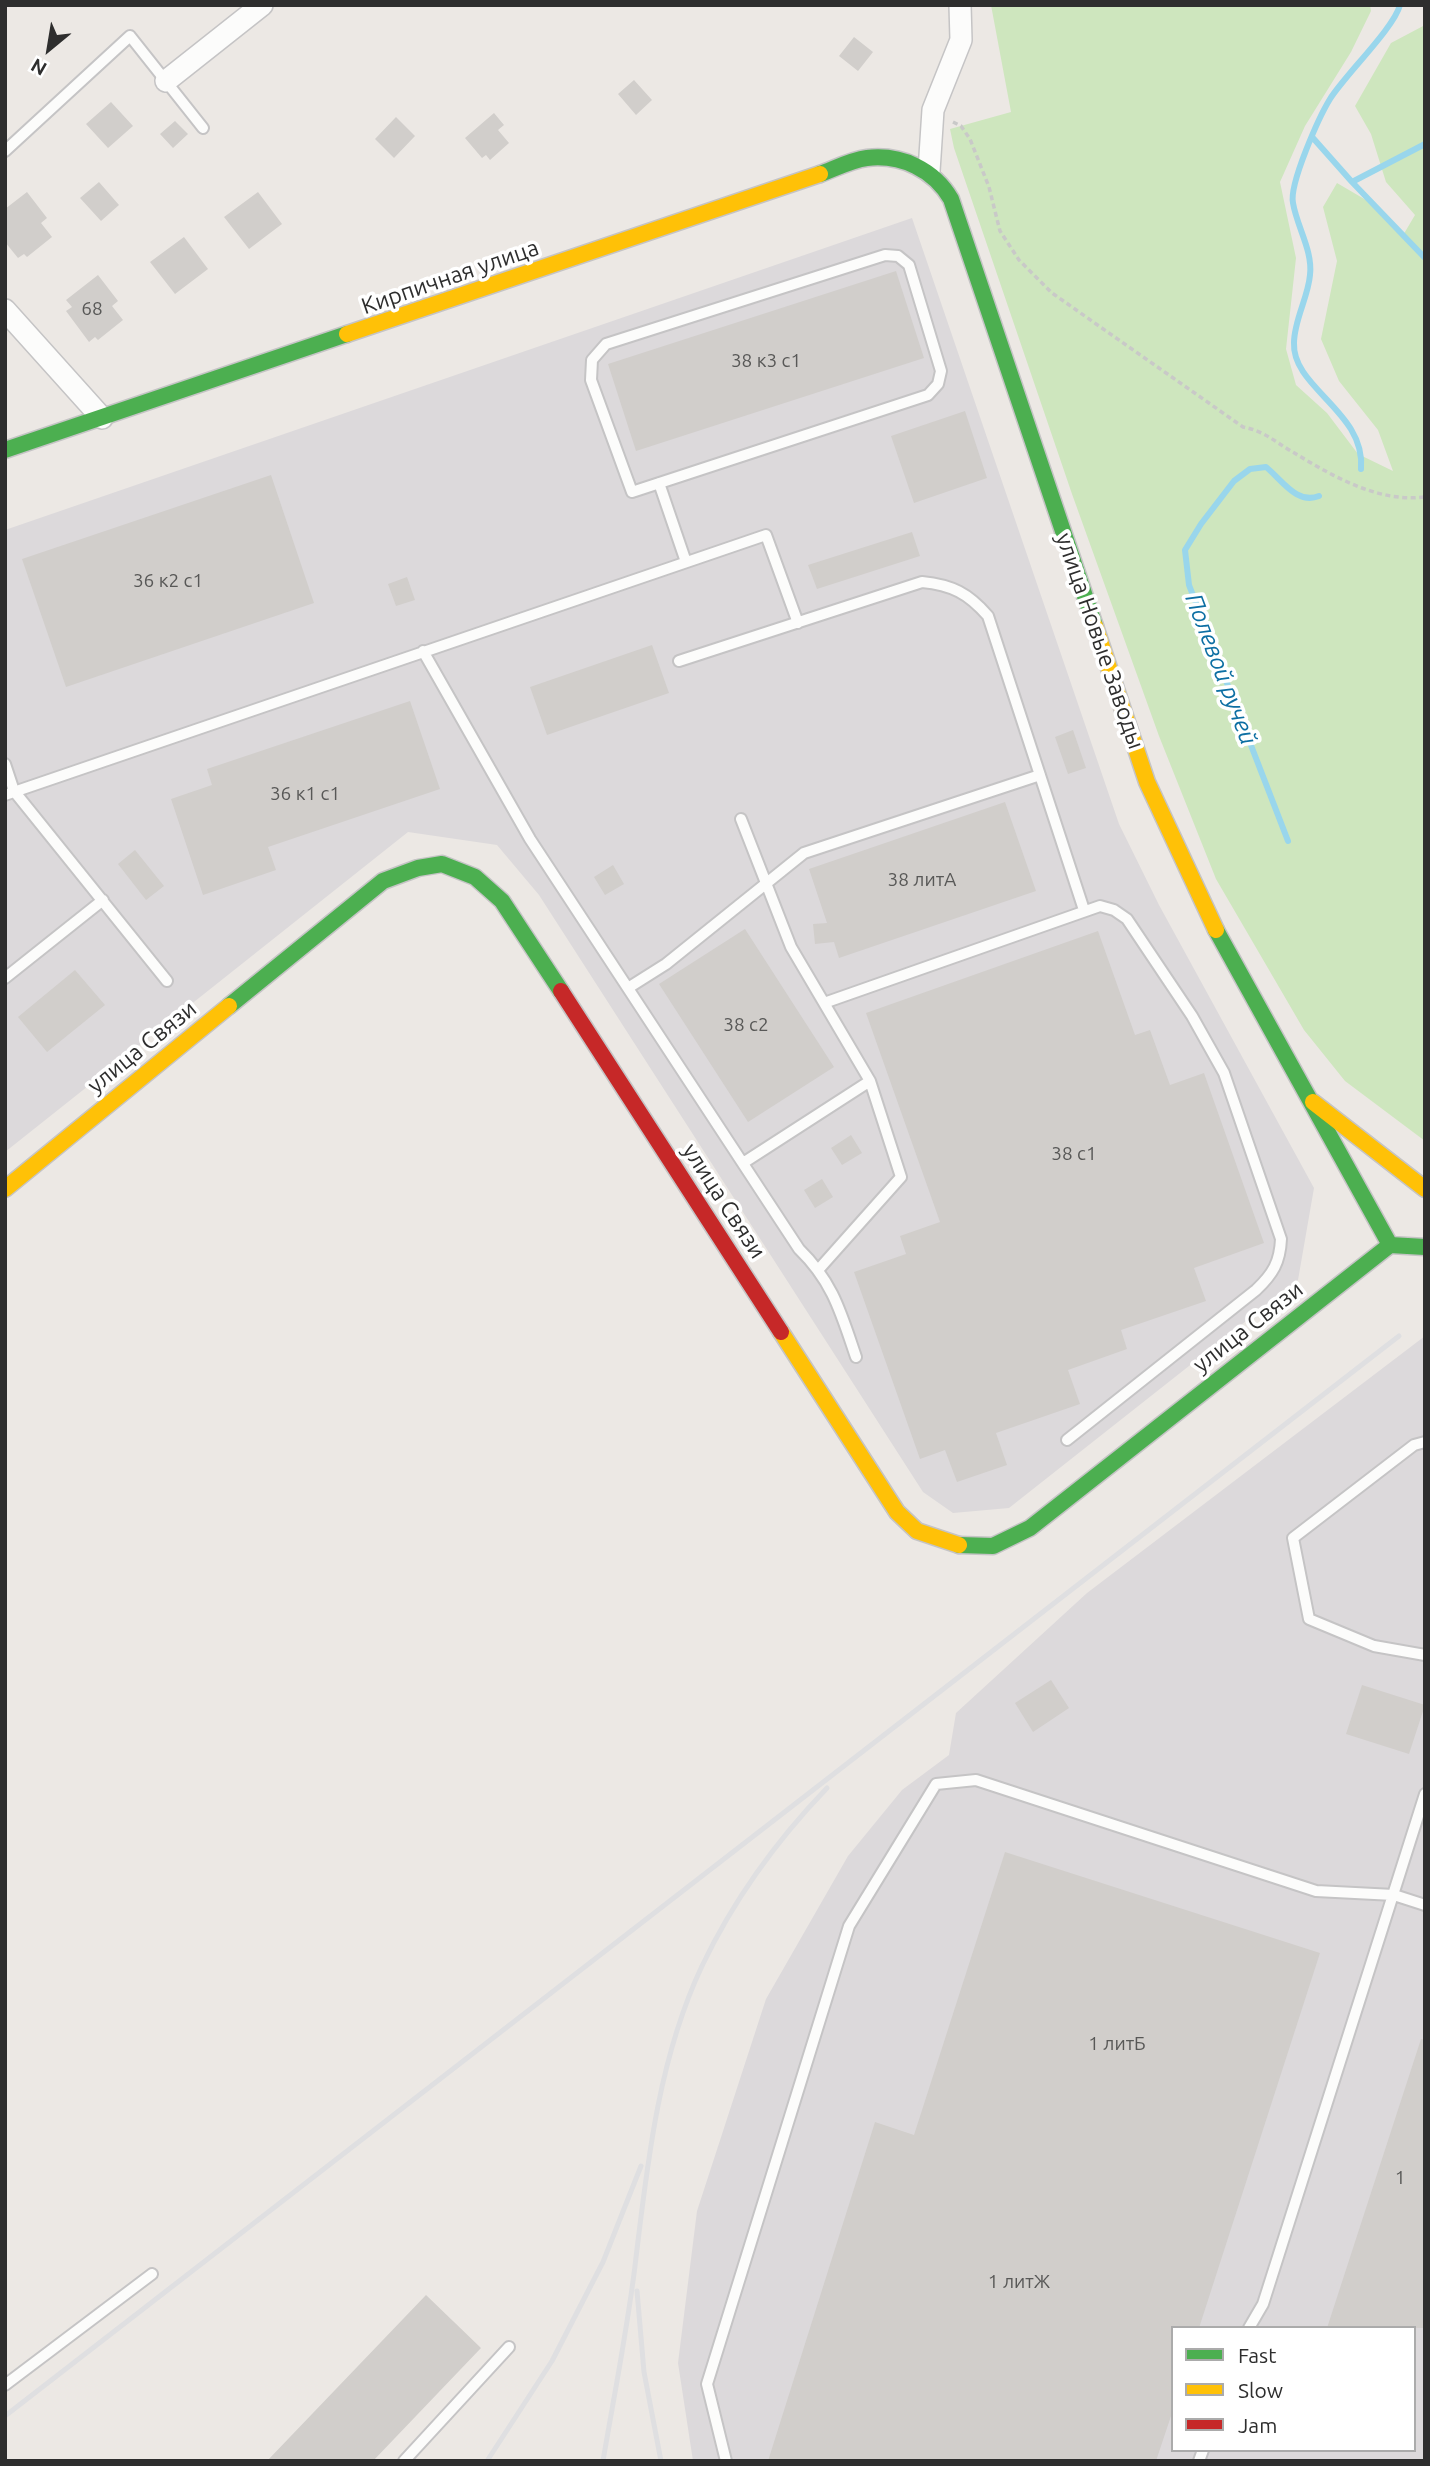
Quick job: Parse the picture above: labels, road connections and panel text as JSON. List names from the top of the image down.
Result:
{
  "streets": {
    "street": ["Кирпичная улица", "улица Новые Заводы", "улица Связи"]
  },
  "crossings": [
    ["Кирпичная улица", "улица Новые Заводы"],
    ["улица Новые Заводы", "улица Связи"]
  ],
  "water": ["Полевой ручей"],
  "house_numbers": [
    "68",
    "38 к3 с1",
    "36 к2 с1",
    "36 к1 с1",
    "38 литА",
    "38 с2",
    "38 с1",
    "1 литБ",
    "1",
    "1 литЖ"
  ],
  "legend": ["Fast", "Slow", "Jam"],
  "north": "bottom left"
}
